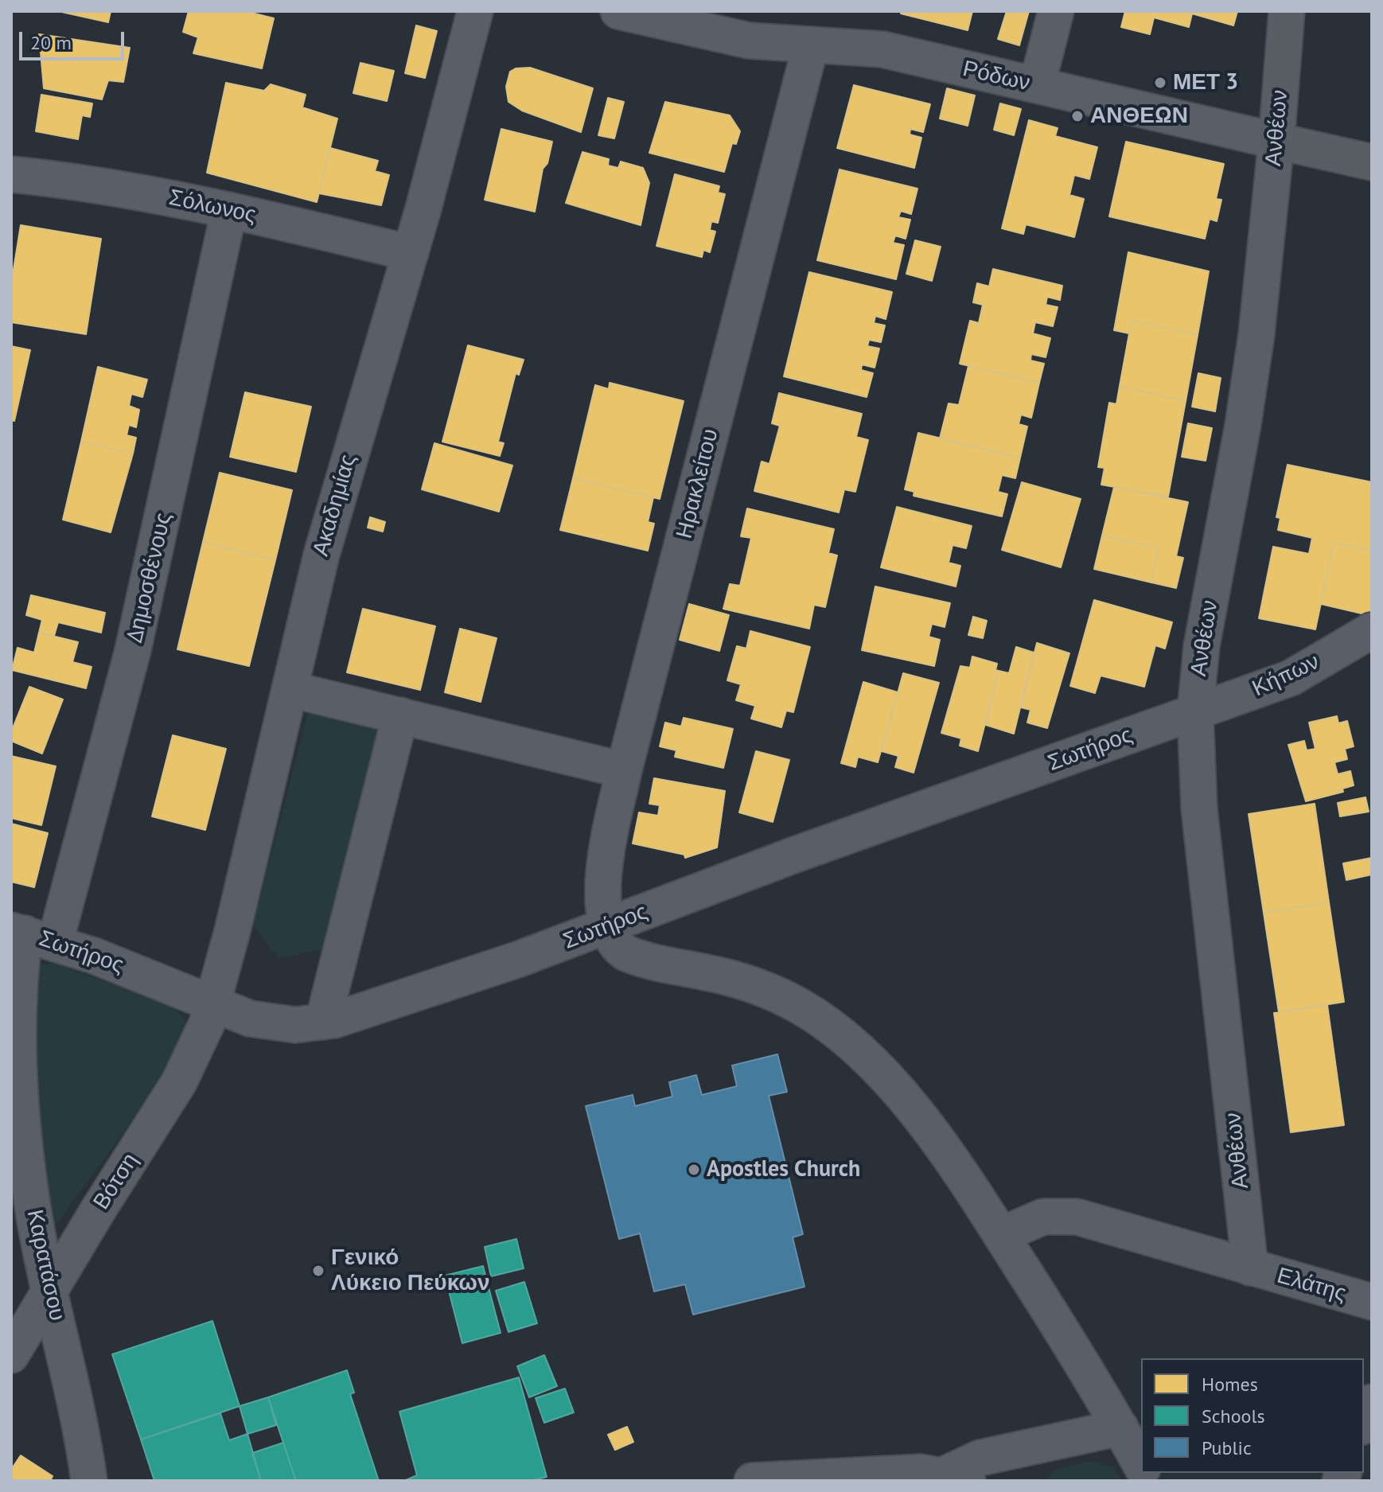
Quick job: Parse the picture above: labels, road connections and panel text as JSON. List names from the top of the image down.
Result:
{
  "streets": {
    "street": [
      "Ρόδων",
      "Ανθέων",
      "Σόλωνος",
      "Ηρακλείτου",
      "Ακαδημίας",
      "Δημοσθένους",
      "Κήπων",
      "Σωτήρος",
      "Βότση",
      "Καρατάσου",
      "Ελάτης"
    ]
  },
  "crossings": [
    ["Ρόδων", "Ανθέων"],
    ["Ρόδων", "Ηρακλείτου"],
    ["Ανθέων", "Κήπων"],
    ["Ανθέων", "Σωτήρος"],
    ["Ανθέων", "Ελάτης"],
    ["Σόλωνος", "Ακαδημίας"],
    ["Σόλωνος", "Δημοσθένους"],
    ["Ηρακλείτου", "Σωτήρος"],
    ["Ακαδημίας", "Σωτήρος"],
    ["Ακαδημίας", "Βότση"],
    ["Δημοσθένους", "Σωτήρος"],
    ["Δημοσθένους", "Καρατάσου"],
    ["Κήπων", "Σωτήρος"],
    ["Σωτήρος", "Βότση"],
    ["Σωτήρος", "Καρατάσου"],
    ["Βότση", "Καρατάσου"]
  ],
  "places": [
    "ΜΕΤ 3",
    "ΑΝΘΕΩΝ",
    "Apostles Church",
    "Γενικό Λύκειο Πεύκων"
  ],
  "legend": ["Homes", "Schools", "Public"],
  "scale_bar": "20 m"
}
